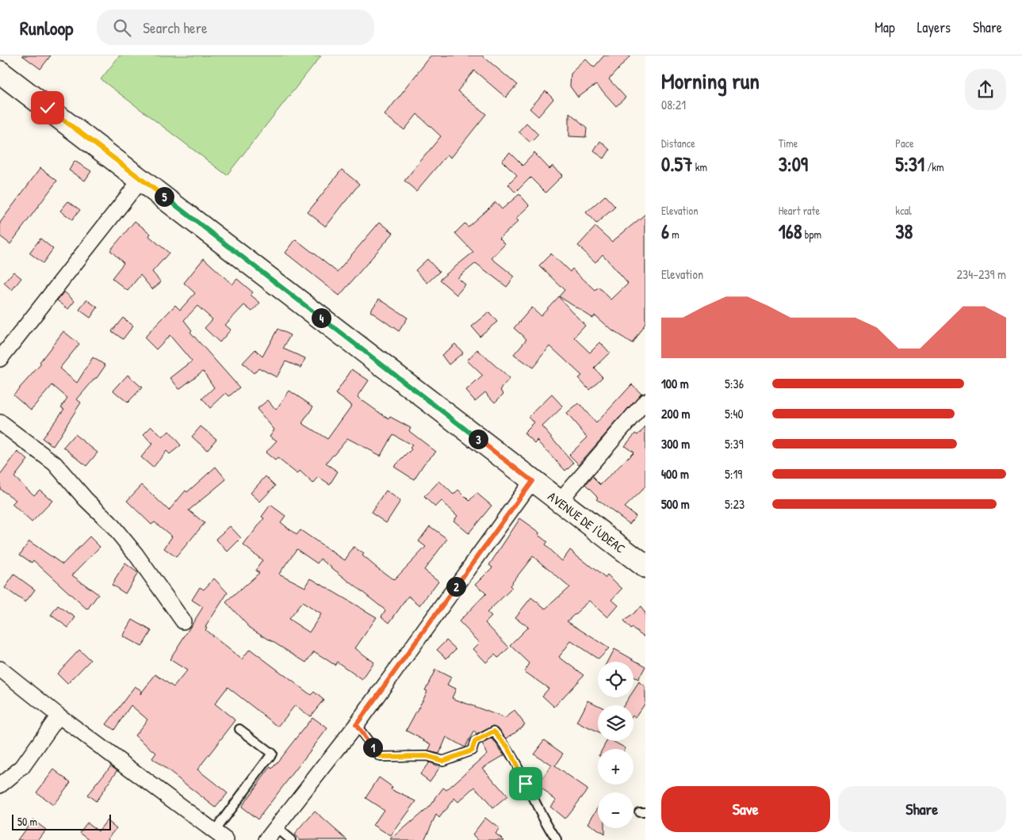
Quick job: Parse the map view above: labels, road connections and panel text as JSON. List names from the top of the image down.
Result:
{
  "streets": {
    "main road": ["AVENUE DE I'UDEAC"]
  },
  "scale_bar": "50 m",
  "page": {
    "header": "Runloop",
    "search": "Search here",
    "nav": ["Map", "Layers", "Share"],
    "heading": ["Morning run", "08:21"],
    "stats": [
      ["Distance", "0.57 km"],
      ["Time", "3:09"],
      ["Pace", "5:31 /km"],
      ["Elevation", "6 m"],
      ["Heart rate", "168 bpm"],
      ["kcal", "38"]
    ],
    "pins": [
      "5",
      "4",
      "3",
      "2",
      "1"
    ],
    "chart": ["Elevation", "234–239 m"],
    "list": [
      {
        "name": "100 m",
        "note": "5:36"
      },
      {
        "name": "200 m",
        "note": "5:40"
      },
      {
        "name": "300 m",
        "note": "5:39"
      },
      {
        "name": "400 m",
        "note": "5:19"
      },
      {
        "name": "500 m",
        "note": "5:23"
      }
    ],
    "map_buttons": ["+", "−"],
    "buttons": ["Save", "Share"],
    "scale": "50 m"
  }
}
